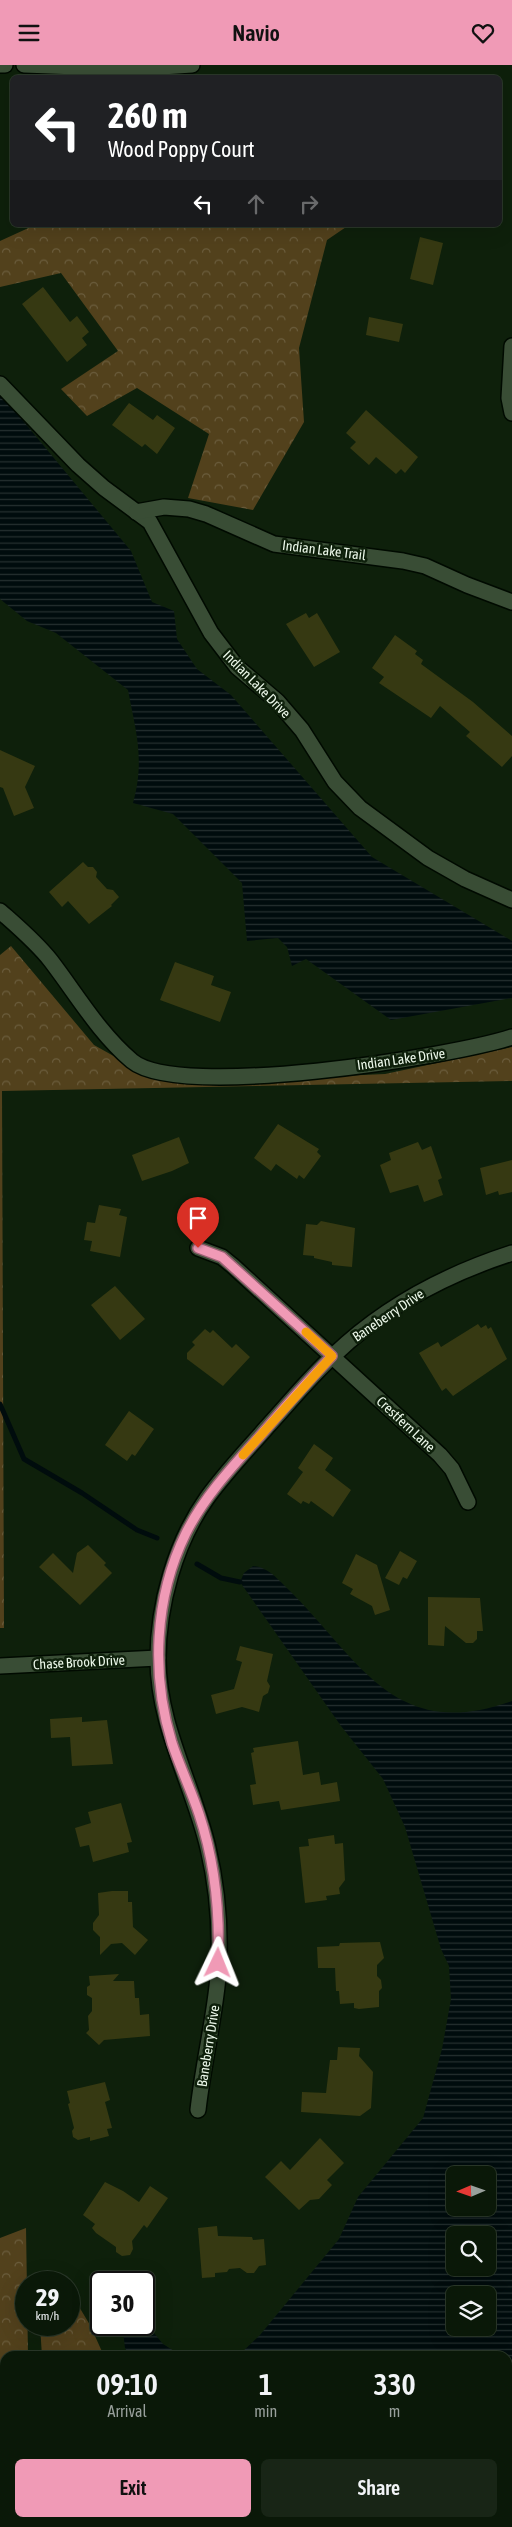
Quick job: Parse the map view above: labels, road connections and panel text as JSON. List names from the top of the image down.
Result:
{
  "streets": {
    "street": [
      "Indian Lake Trail",
      "Indian Lake Drive",
      "Baneberry Drive",
      "Crestfern Lane",
      "Chase Brook Drive"
    ]
  },
  "crossings": [
    ["Indian Lake Trail", "Indian Lake Drive"],
    ["Baneberry Drive", "Crestfern Lane"],
    ["Baneberry Drive", "Chase Brook Drive"]
  ],
  "north": "left",
  "page": {
    "header": "Navio",
    "turn": ["260 m", "Wood Poppy Court"],
    "speed": "29 km/h",
    "limit": "30",
    "eta": [
      "09:10",
      "Arrival",
      "1",
      "min",
      "330",
      "m"
    ],
    "buttons": ["Exit", "Share"]
  }
}
